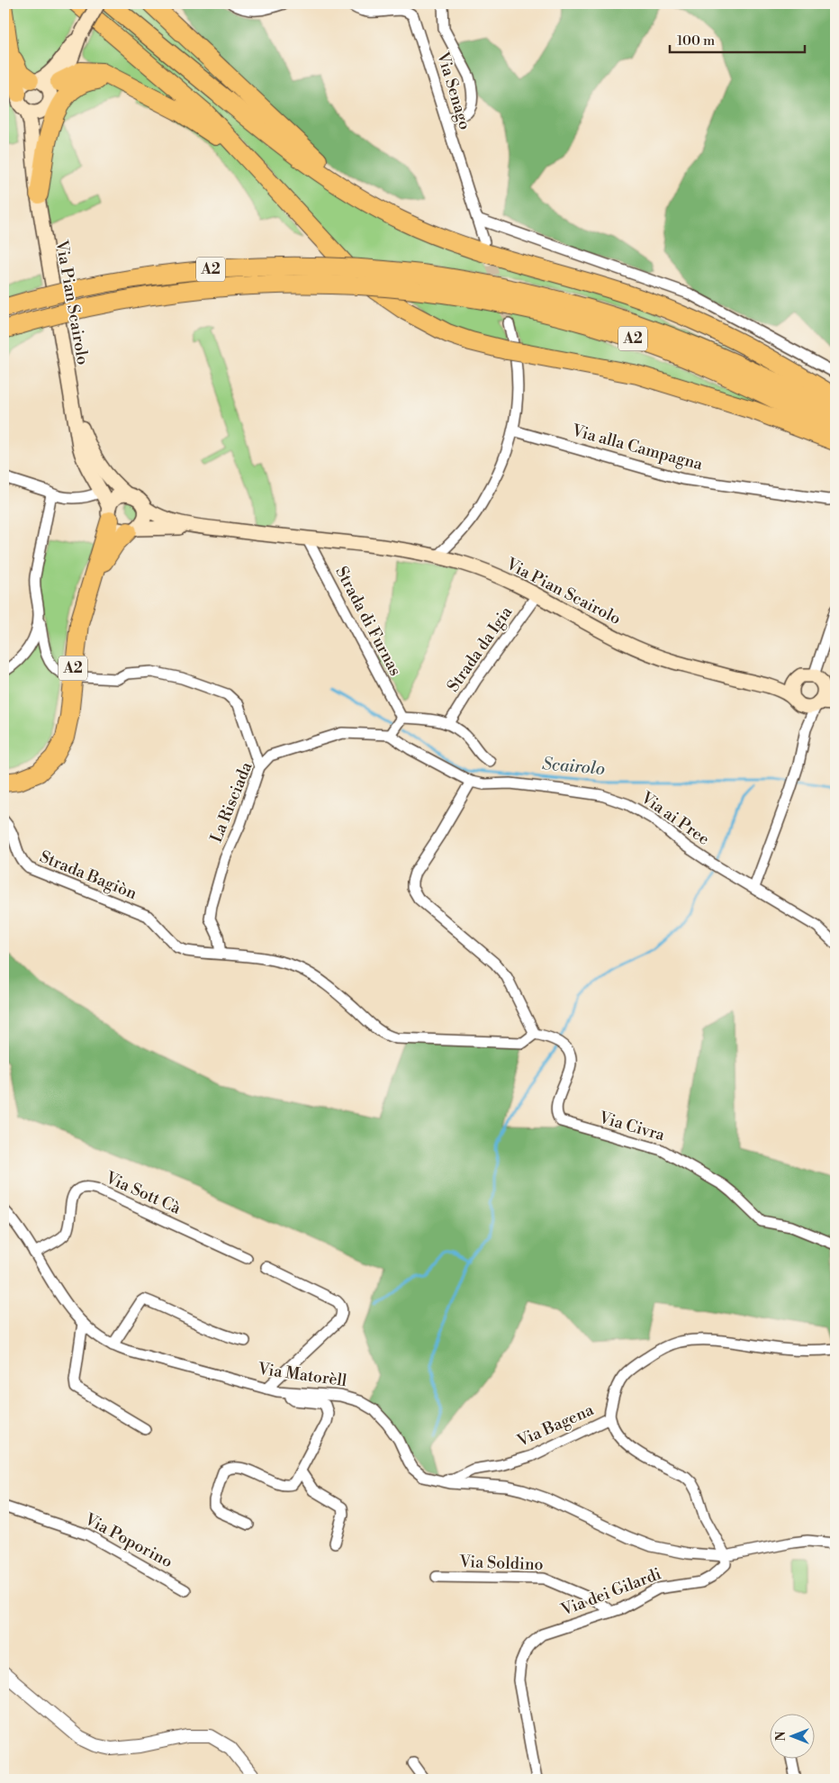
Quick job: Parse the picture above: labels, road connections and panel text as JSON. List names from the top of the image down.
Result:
{
  "streets": {
    "highway": ["A2"],
    "main road": ["Via Pian Scairolo"],
    "street": [
      "Via Senago",
      "Via alla Campagna",
      "Strada di Furnas",
      "Strada da Igia",
      "La Risciada",
      "Via ai Pree",
      "Strada Bagiòn",
      "Via Civra",
      "Via Sott Cà",
      "Via Matorèll",
      "Via Bagena",
      "Via Poporino",
      "Via Soldino",
      "Via dei Gilardi"
    ]
  },
  "crossings": [
    ["A2", "Via Pian Scairolo"],
    ["Via Pian Scairolo", "Strada di Furnas"],
    ["Via Pian Scairolo", "Strada da Igia"],
    ["La Risciada", "Via ai Pree"],
    ["La Risciada", "Strada Bagiòn"],
    ["Via Sott Cà", "Via Matorèll"],
    ["Via Matorèll", "Via Bagena"],
    ["Via Matorèll", "Via dei Gilardi"],
    ["Via Bagena", "Via dei Gilardi"],
    ["Via Soldino", "Via dei Gilardi"]
  ],
  "water": ["Scairolo"],
  "scale_bar": "100 m",
  "north": "left"
}
